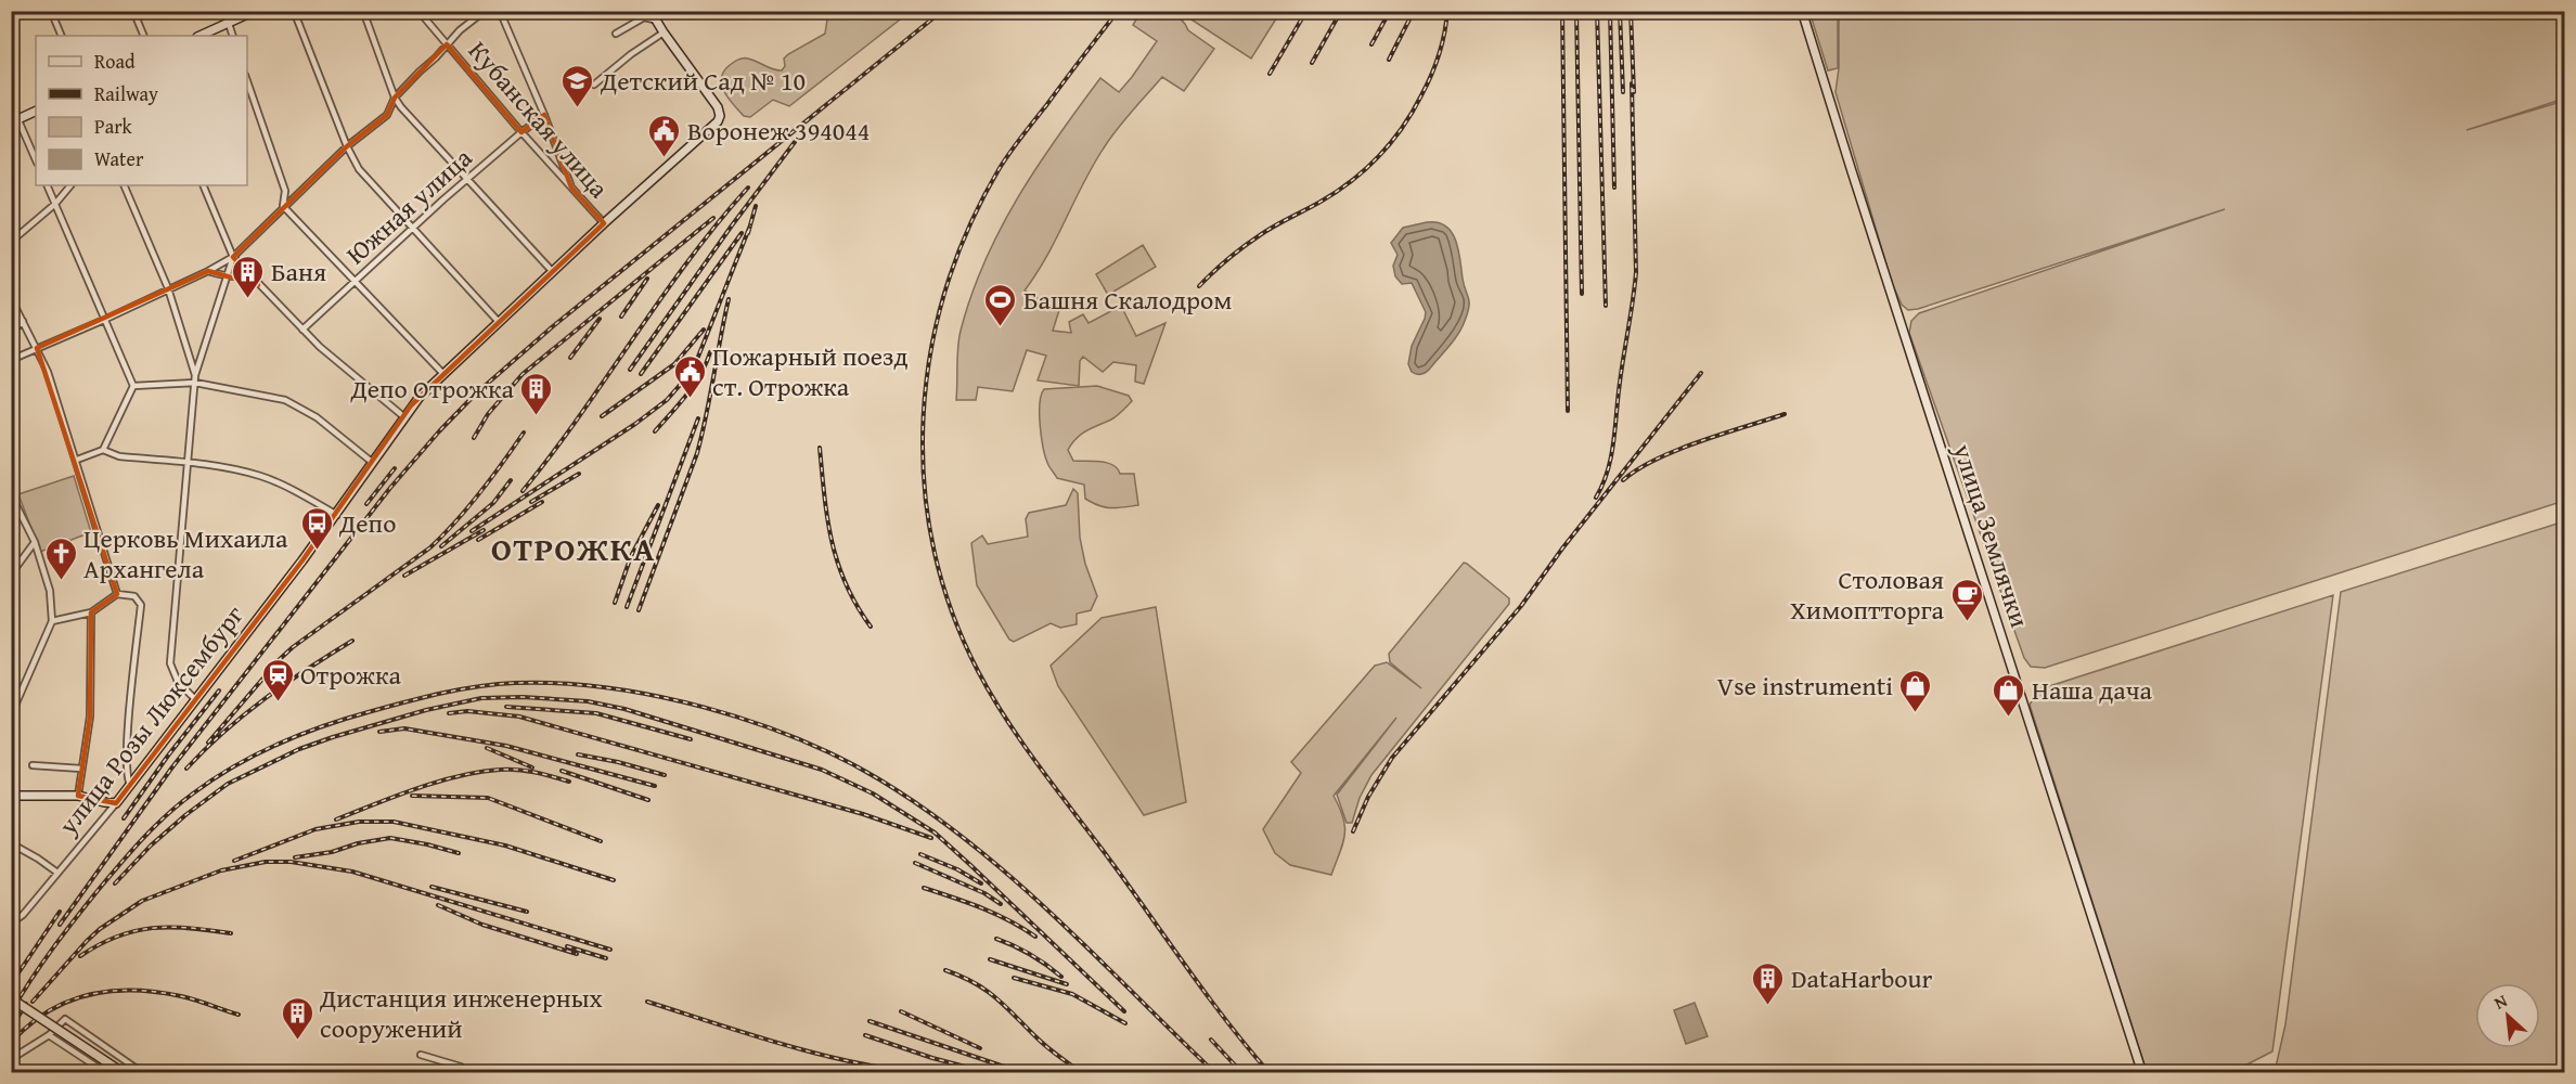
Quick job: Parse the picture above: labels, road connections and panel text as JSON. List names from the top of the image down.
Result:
{
  "streets": {
    "street": [
      "Кубанская улица",
      "Южная улица",
      "улица Землячки",
      "улица Розы Люксембург"
    ]
  },
  "crossings": [
    ["Кубанская улица", "Южная улица"],
    ["Кубанская улица", "улица Розы Люксембург"]
  ],
  "districts": ["ОТРОЖКА"],
  "places": {
    "school or university": ["Детский Сад № 10"],
    "public building": ["Воронеж 394044", "Пожарный поезд ст. Отрожка"],
    "building": [
      "Баня",
      "Депо Отрожка",
      "DataHarbour",
      "Дистанция инженерных сооружений"
    ],
    "sports": ["Башня Скалодром"],
    "bus stop": ["Депо"],
    "church": ["Церковь Михаила Архангела"],
    "cafe": ["Столовая Химоптторга"],
    "station": ["Отрожка"],
    "shop": ["Vse instrumenti", "Наша дача"]
  },
  "legend": [
    "Road",
    "Railway",
    "Park",
    "Water"
  ],
  "north": "top left"
}
